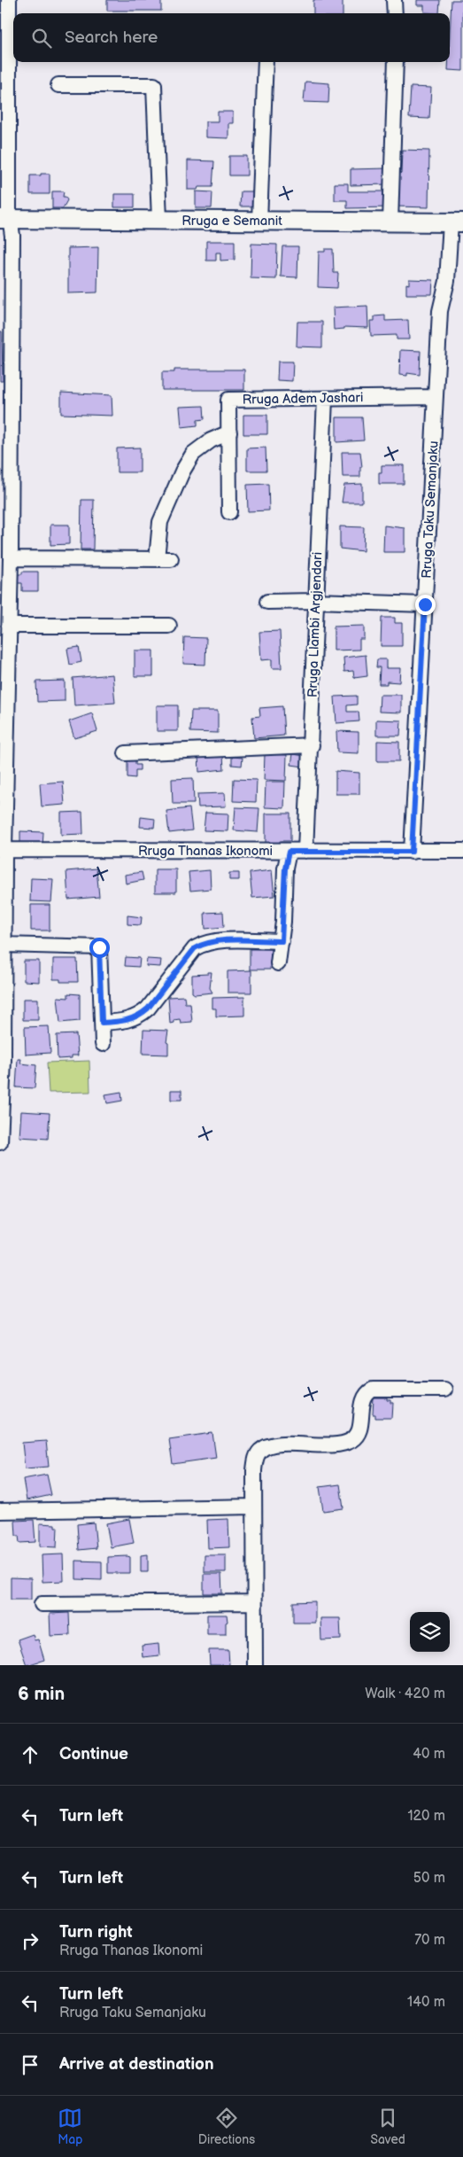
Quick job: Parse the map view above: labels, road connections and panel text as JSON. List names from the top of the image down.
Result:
{
  "streets": {
    "main road": ["Rruga e Semanit"],
    "street": [
      "Rruga Adem Jashari",
      "Rruga Taku Semanjaku",
      "Rruga Llambi Argjendari",
      "Rruga Thanas Ikonomi"
    ]
  },
  "crossings": [
    ["Rruga e Semanit", "Rruga Taku Semanjaku"],
    ["Rruga Adem Jashari", "Rruga Taku Semanjaku"],
    ["Rruga Adem Jashari", "Rruga Llambi Argjendari"],
    ["Rruga Taku Semanjaku", "Rruga Thanas Ikonomi"],
    ["Rruga Llambi Argjendari", "Rruga Thanas Ikonomi"]
  ],
  "page": {
    "search": "Search here",
    "heading": ["6 min", "Walk · 420 m"],
    "list": [
      ["Continue", "40 m"],
      ["Turn left", "120 m"],
      ["Turn left", "50 m"],
      ["Turn right", "Rruga Thanas Ikonomi", "70 m"],
      ["Turn left", "Rruga Taku Semanjaku", "140 m"],
      "Arrive at destination"
    ],
    "nav": ["Map", "Directions", "Saved"]
  }
}
